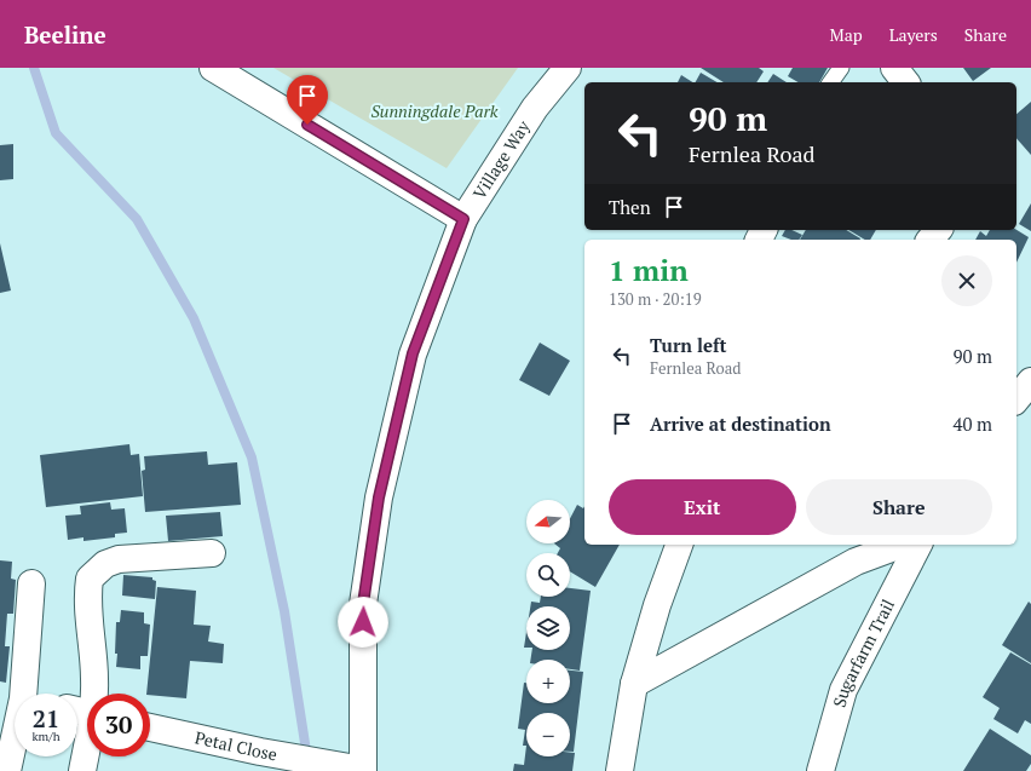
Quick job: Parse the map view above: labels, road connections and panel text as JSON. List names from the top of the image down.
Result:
{
  "streets": {
    "street": ["Village Way", "Sugarfarm Trail", "Petal Close"]
  },
  "crossings": [
    ["Village Way", "Petal Close"]
  ],
  "parks": ["Sunningdale Park"],
  "north": "left",
  "page": {
    "header": "Beeline",
    "nav": ["Map", "Layers", "Share"],
    "turn": ["90 m", "Fernlea Road"],
    "then": "Then",
    "heading": ["1 min", "130 m · 20:19"],
    "list": [
      {
        "name": "Turn left",
        "note": "Fernlea Road",
        "value": "90 m"
      },
      {
        "name": "Arrive at destination",
        "value": "40 m"
      }
    ],
    "buttons": ["Exit", "Share"],
    "map_buttons": ["+", "−"],
    "speed": "21 km/h",
    "limit": "30"
  }
}
